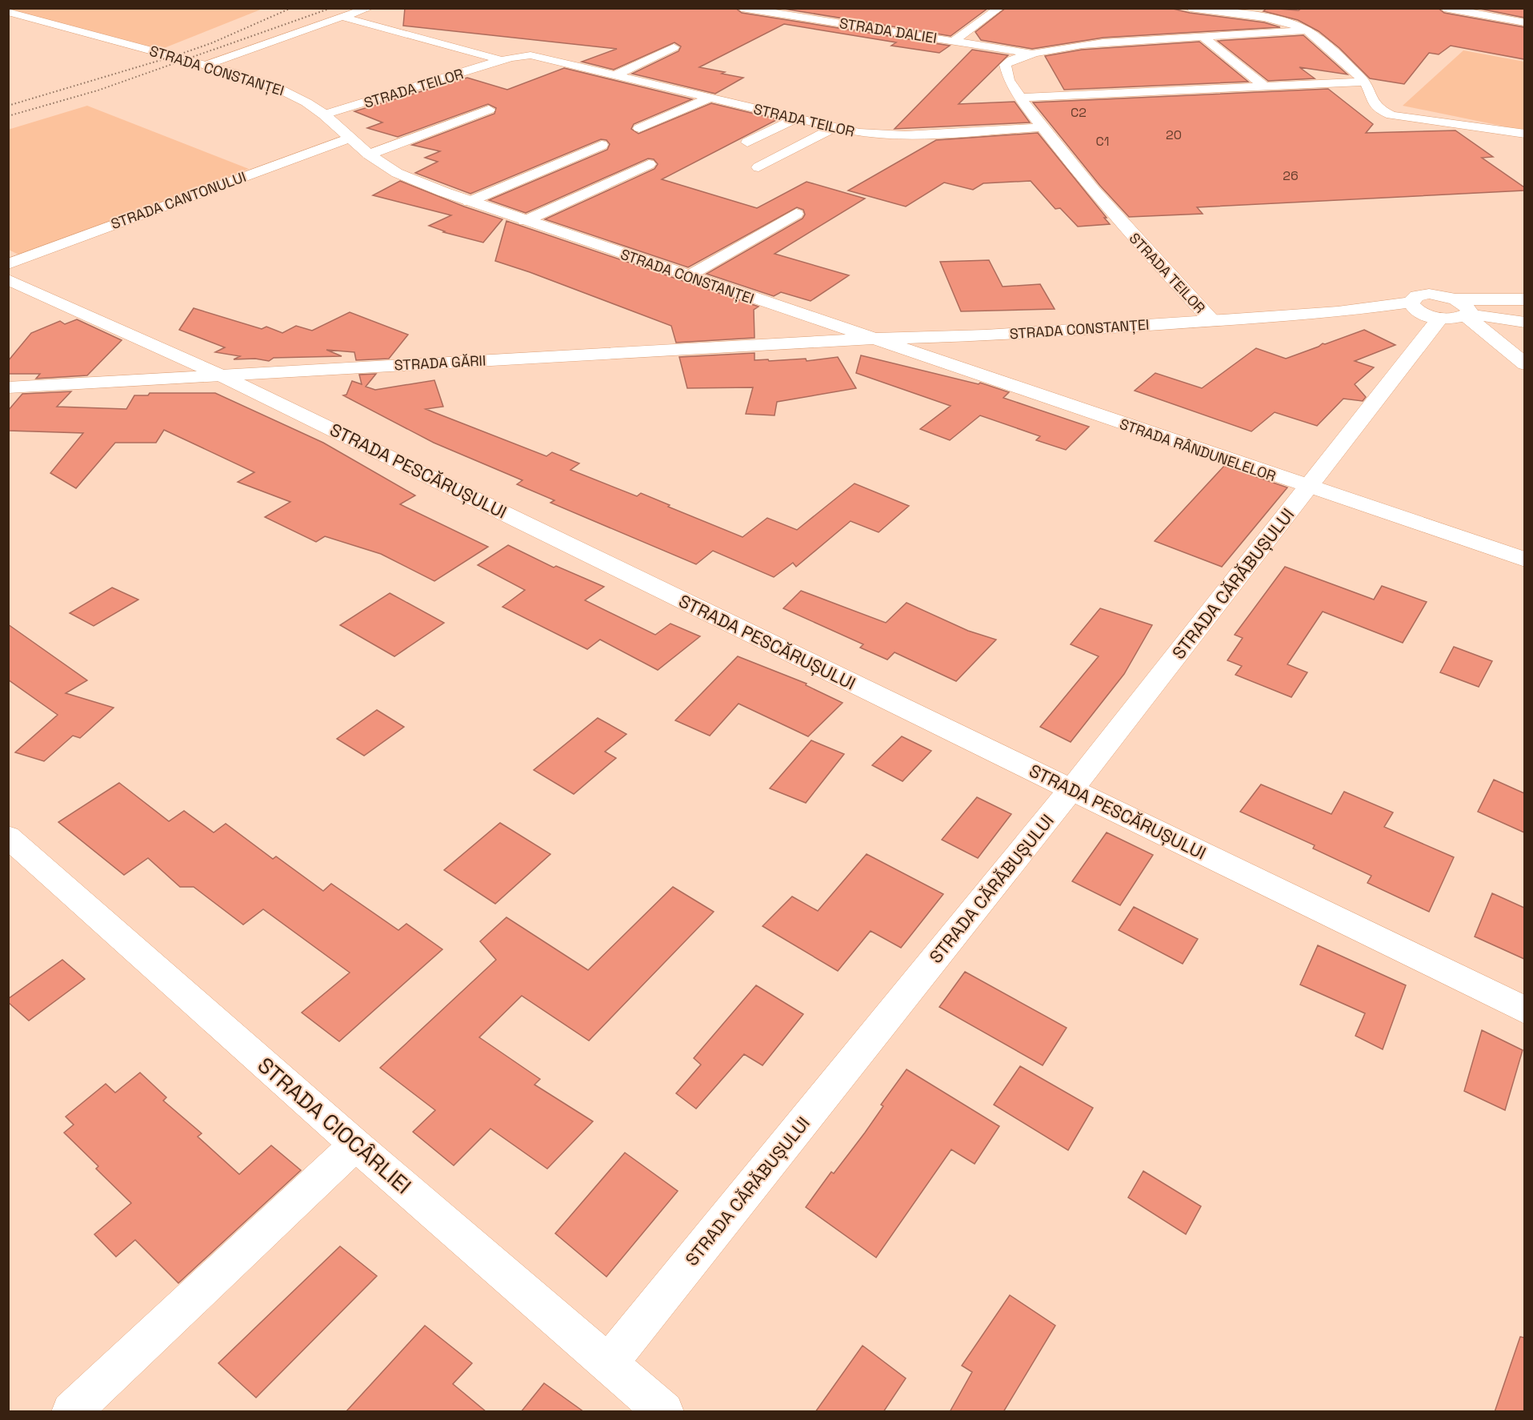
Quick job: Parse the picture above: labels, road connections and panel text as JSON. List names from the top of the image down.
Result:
{
  "streets": {
    "street": [
      "STRADA DALIEI",
      "STRADA CONSTANȚEI",
      "STRADA TEILOR",
      "STRADA CANTONULUI",
      "STRADA GĂRII",
      "STRADA RÂNDUNELELOR",
      "STRADA PESCĂRUȘULUI",
      "STRADA CĂRĂBUȘULUI",
      "STRADA CIOCÂRLIEI"
    ]
  },
  "crossings": [
    ["STRADA CONSTANȚEI", "STRADA TEILOR"],
    ["STRADA CONSTANȚEI", "STRADA CANTONULUI"],
    ["STRADA CONSTANȚEI", "STRADA GĂRII"],
    ["STRADA CONSTANȚEI", "STRADA RÂNDUNELELOR"],
    ["STRADA CANTONULUI", "STRADA PESCĂRUȘULUI"],
    ["STRADA GĂRII", "STRADA RÂNDUNELELOR"],
    ["STRADA GĂRII", "STRADA PESCĂRUȘULUI"],
    ["STRADA RÂNDUNELELOR", "STRADA CĂRĂBUȘULUI"],
    ["STRADA PESCĂRUȘULUI", "STRADA CĂRĂBUȘULUI"],
    ["STRADA CĂRĂBUȘULUI", "STRADA CIOCÂRLIEI"]
  ],
  "house_numbers": [
    "C2",
    "20",
    "C1",
    "26"
  ]
}
